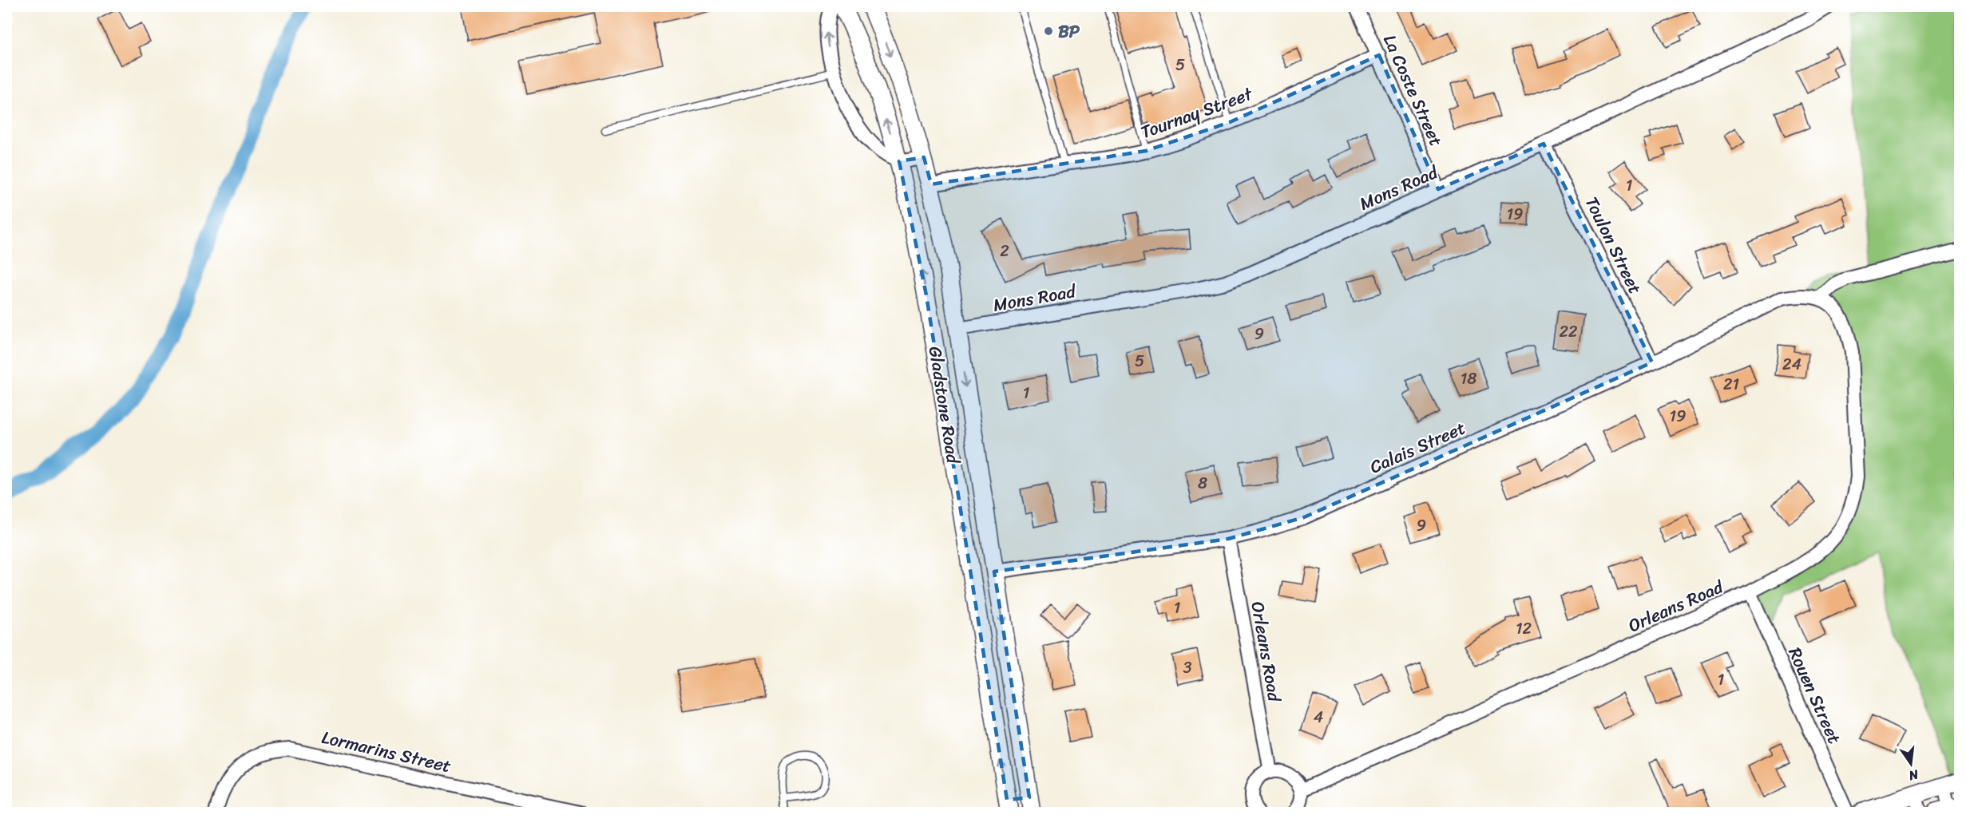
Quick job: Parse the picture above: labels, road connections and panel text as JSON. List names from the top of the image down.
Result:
{
  "streets": {
    "street": [
      "La Coste Street",
      "Tournay Street",
      "Mons Road",
      "Toulon Street",
      "Gladstone Road",
      "Calais Street",
      "Orleans Road",
      "Rouen Street",
      "Lormarins Street"
    ]
  },
  "crossings": [
    ["La Coste Street", "Tournay Street"],
    ["La Coste Street", "Mons Road"],
    ["Tournay Street", "Gladstone Road"],
    ["Mons Road", "Toulon Street"],
    ["Mons Road", "Gladstone Road"],
    ["Toulon Street", "Calais Street"],
    ["Gladstone Road", "Calais Street"],
    ["Calais Street", "Orleans Road"],
    ["Orleans Road", "Rouen Street"]
  ],
  "places": ["BP"],
  "house_numbers": [
    "5",
    "1",
    "19",
    "2",
    "22",
    "9",
    "5",
    "24",
    "18",
    "21",
    "1",
    "19",
    "8",
    "9",
    "1",
    "12",
    "3",
    "1",
    "4"
  ],
  "north": "bottom"
}
